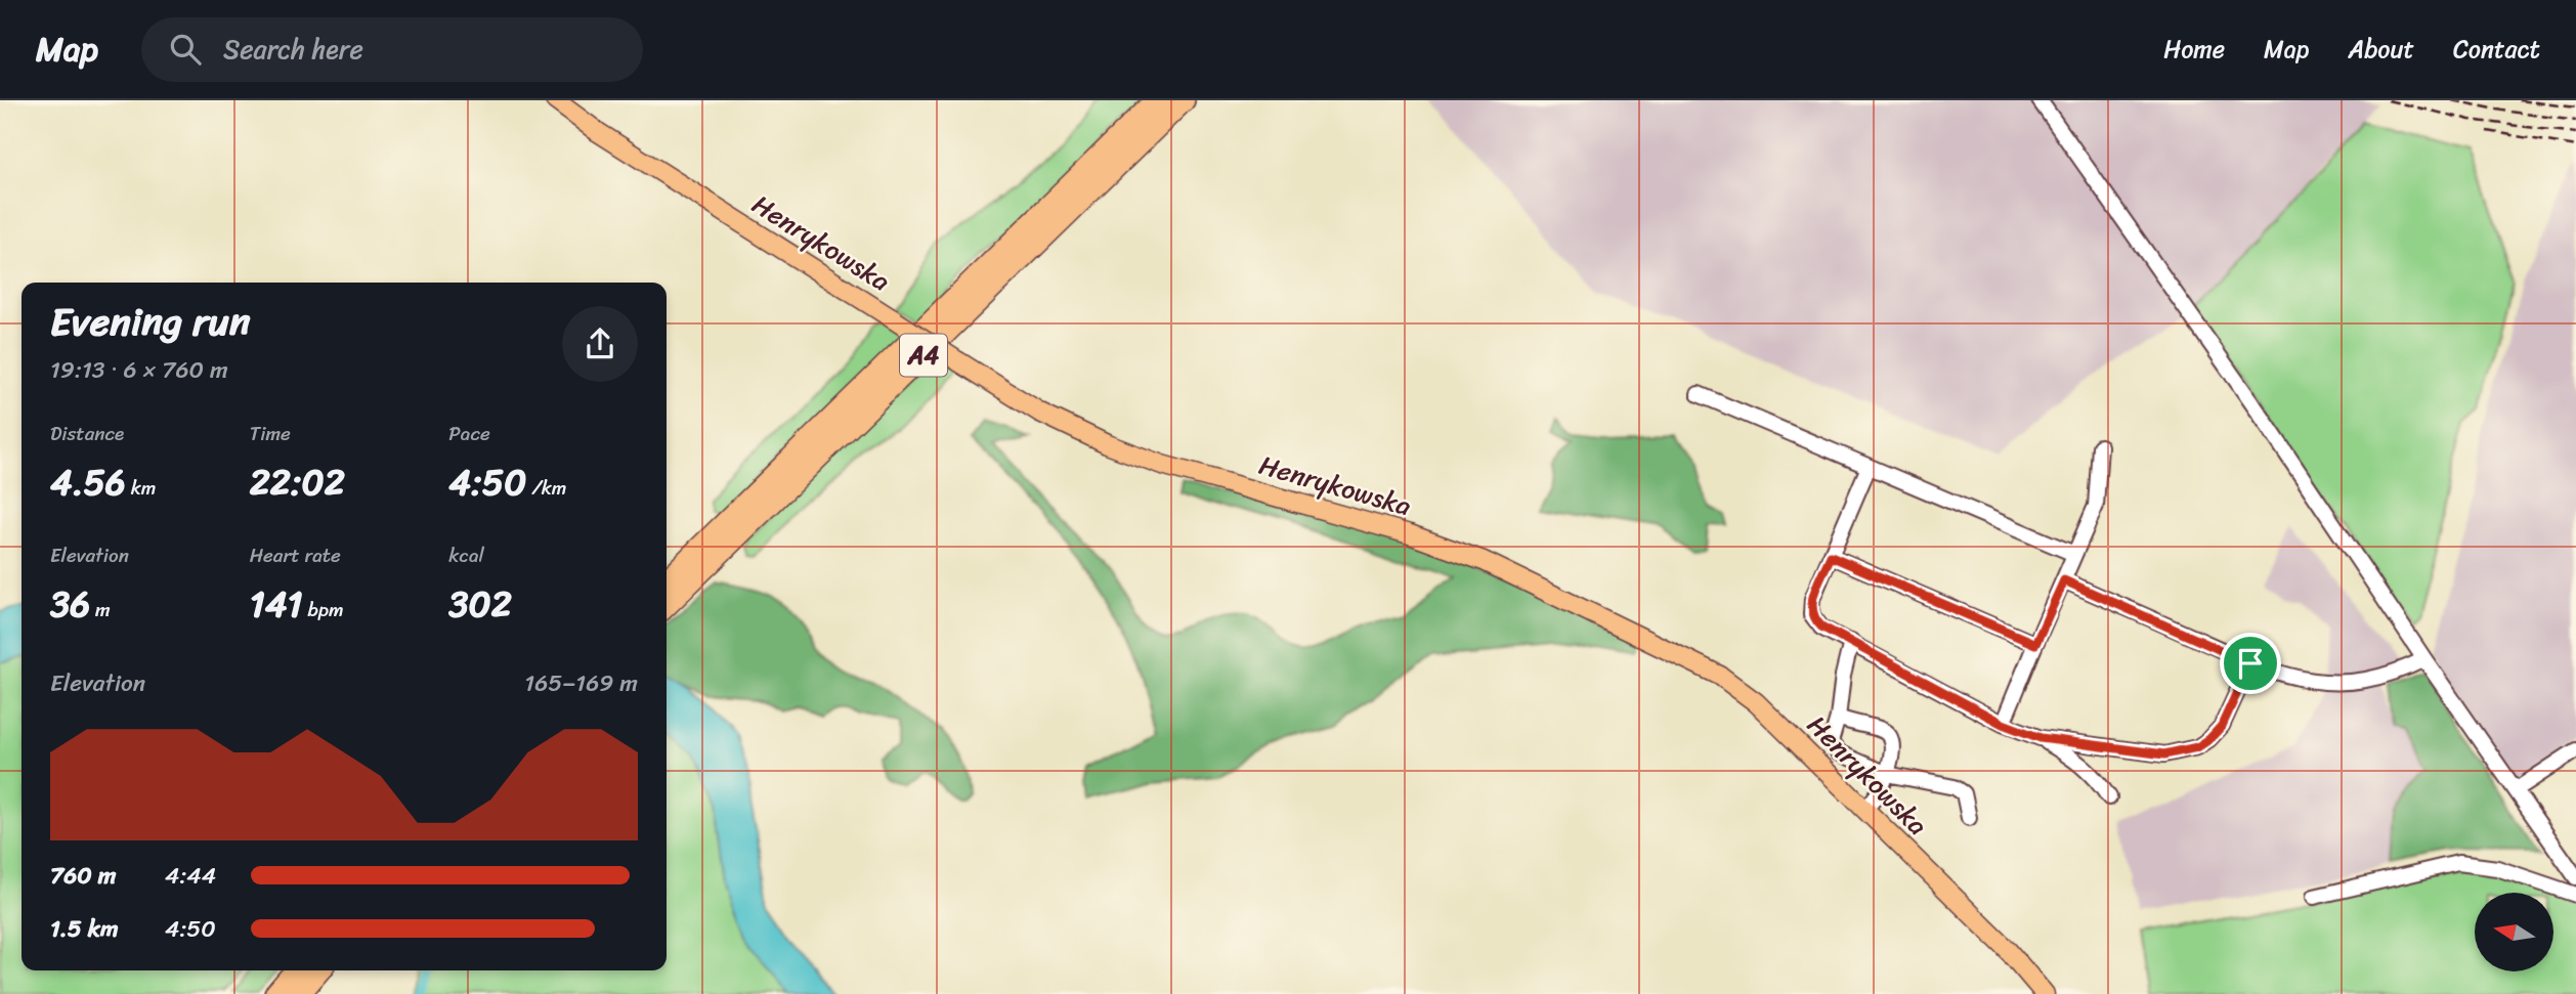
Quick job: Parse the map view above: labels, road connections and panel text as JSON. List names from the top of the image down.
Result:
{
  "streets": {
    "highway": ["A4"],
    "main road": ["Henrykowska"]
  },
  "north": "left",
  "page": {
    "header": "Map",
    "search": "Search here",
    "nav": [
      "Home",
      "Map",
      "About",
      "Contact"
    ],
    "heading": ["Evening run", "19:13 · 6 × 760 m"],
    "stats": [
      ["Distance", "4.56 km"],
      ["Time", "22:02"],
      ["Pace", "4:50 /km"],
      ["Elevation", "36 m"],
      ["Heart rate", "141 bpm"],
      ["kcal", "302"]
    ],
    "chart": ["Elevation", "165–169 m"],
    "list": [
      {
        "name": "760 m",
        "note": "4:44"
      },
      {
        "name": "1.5 km",
        "note": "4:50"
      }
    ]
  }
}
